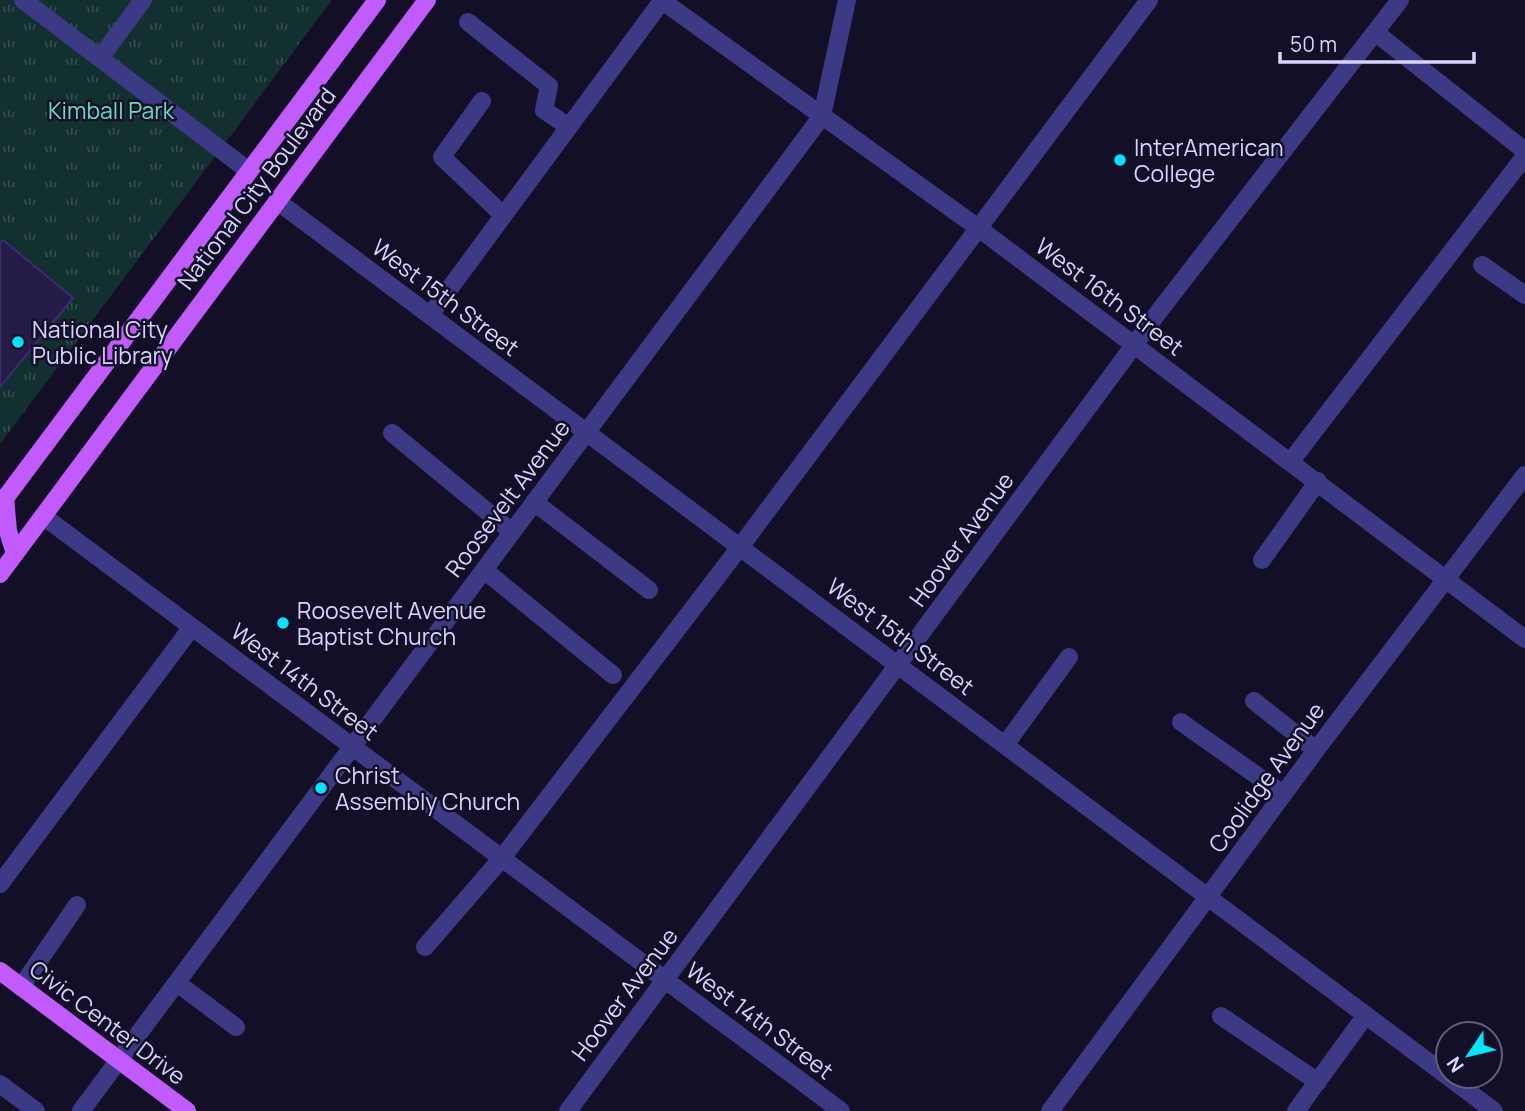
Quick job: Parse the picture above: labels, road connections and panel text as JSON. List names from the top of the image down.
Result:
{
  "streets": {
    "main road": ["National City Boulevard", "Civic Center Drive"],
    "street": [
      "West 16th Street",
      "West 15th Street",
      "Roosevelt Avenue",
      "Hoover Avenue",
      "West 14th Street",
      "Coolidge Avenue"
    ]
  },
  "crossings": [
    ["National City Boulevard", "West 15th Street"],
    ["National City Boulevard", "West 14th Street"],
    ["West 16th Street", "Roosevelt Avenue"],
    ["West 16th Street", "Hoover Avenue"],
    ["West 16th Street", "Coolidge Avenue"],
    ["West 15th Street", "Roosevelt Avenue"],
    ["West 15th Street", "Hoover Avenue"],
    ["West 15th Street", "Coolidge Avenue"],
    ["Roosevelt Avenue", "West 14th Street"],
    ["Roosevelt Avenue", "Civic Center Drive"],
    ["Hoover Avenue", "West 14th Street"]
  ],
  "parks": ["Kimball Park"],
  "places": [
    "InterAmerican College",
    "National City Public Library",
    "Roosevelt Avenue Baptist Church",
    "Christ Assembly Church"
  ],
  "scale_bar": "50 m",
  "north": "bottom left"
}
